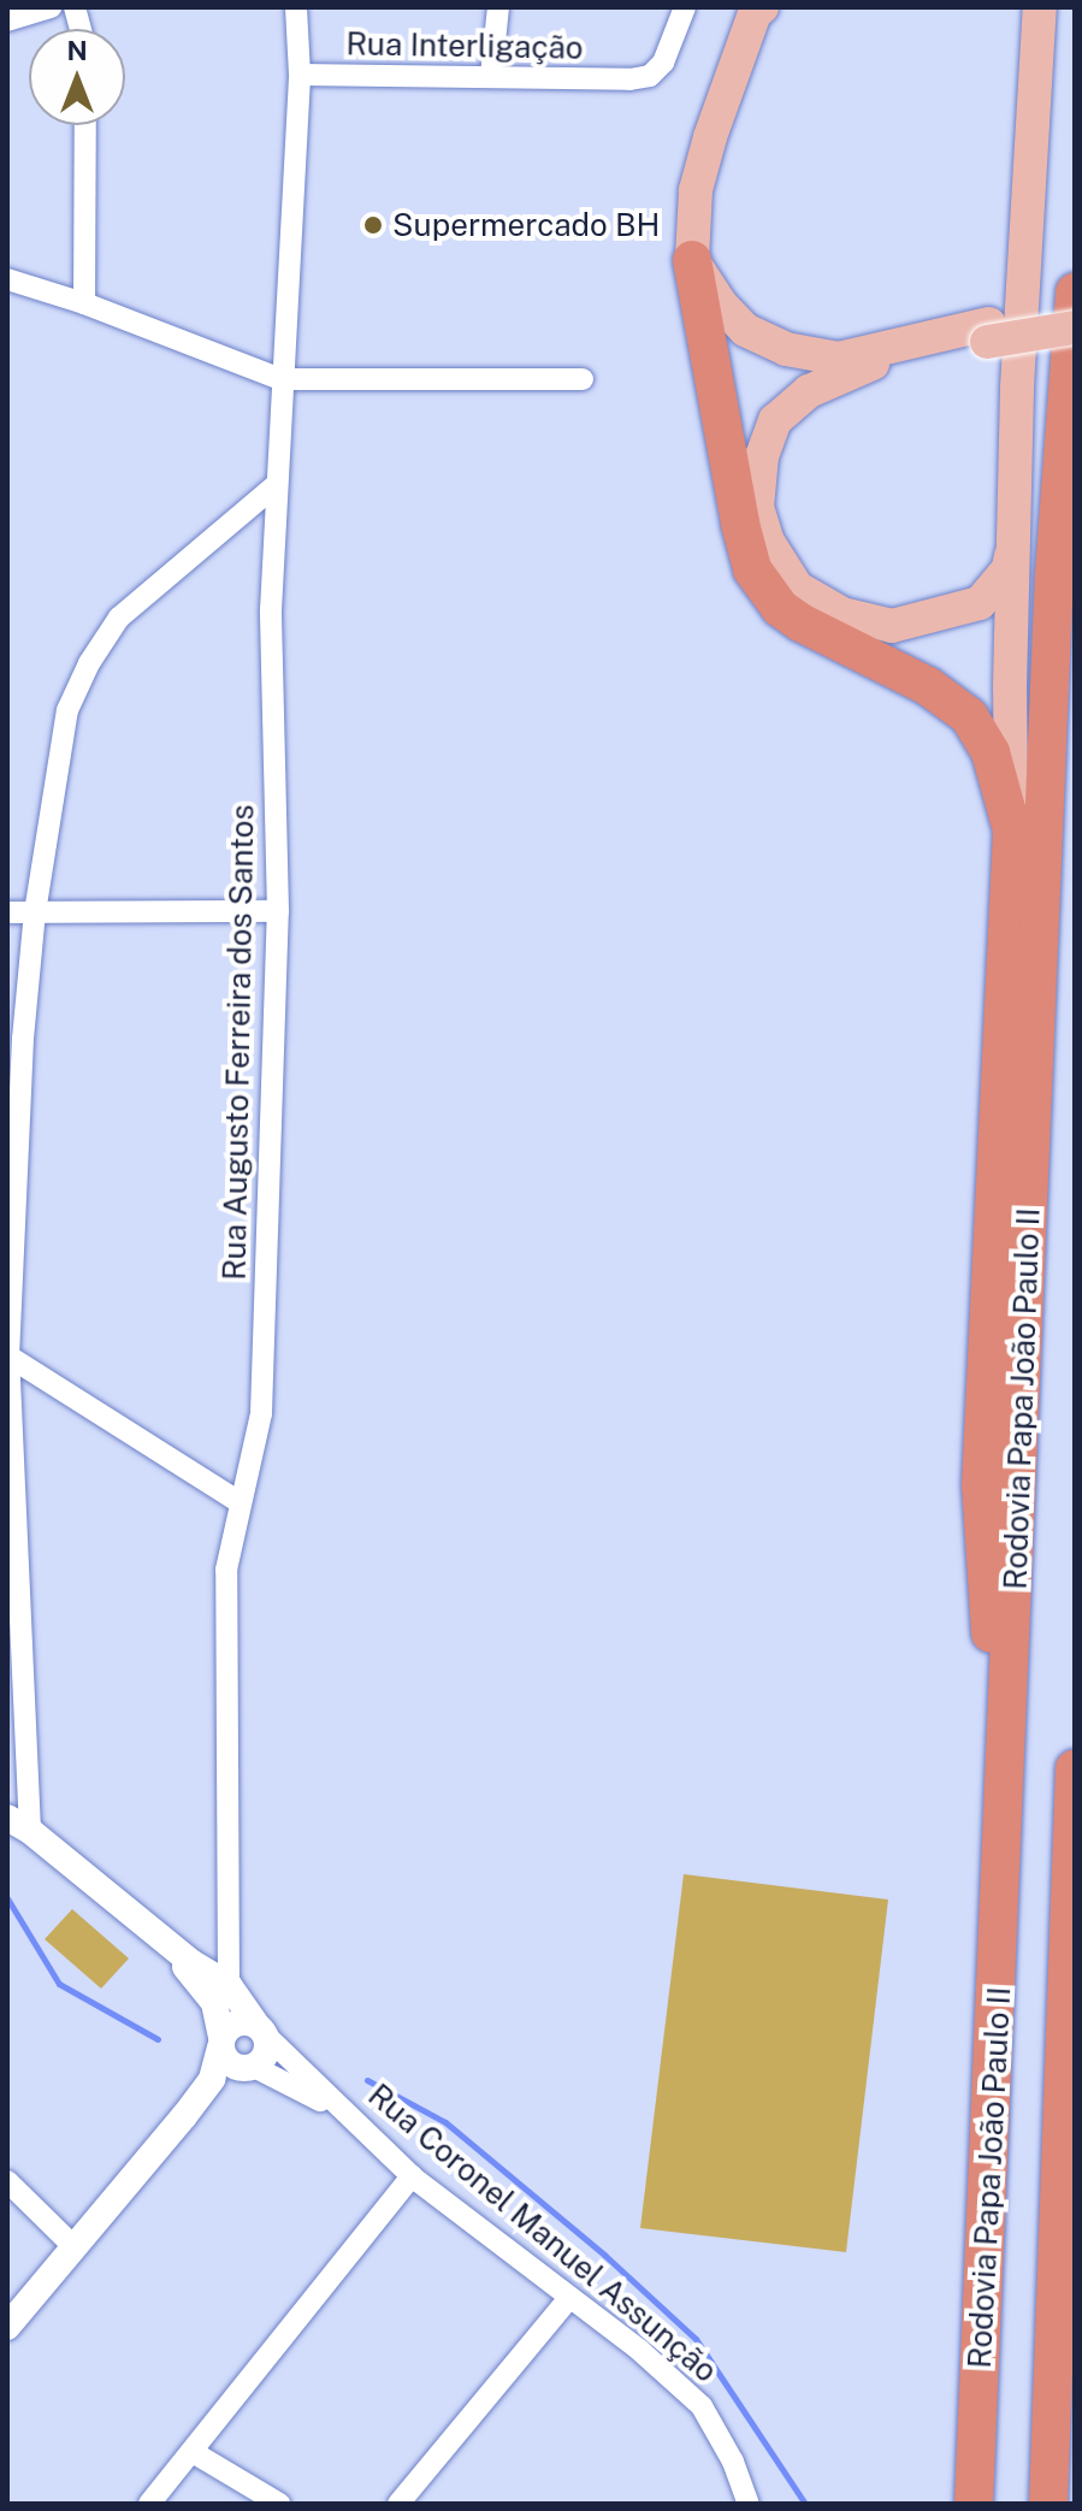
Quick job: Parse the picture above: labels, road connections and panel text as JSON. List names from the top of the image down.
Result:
{
  "streets": {
    "highway": ["Rodovia Papa João Paulo II"],
    "street": ["Rua Interligação", "Rua Augusto Ferreira dos Santos", "Rua Coronel Manuel Assunção"]
  },
  "crossings": [
    ["Rua Interligação", "Rua Augusto Ferreira dos Santos"],
    ["Rua Augusto Ferreira dos Santos", "Rua Coronel Manuel Assunção"]
  ],
  "places": ["Supermercado BH"],
  "north": "top"
}
